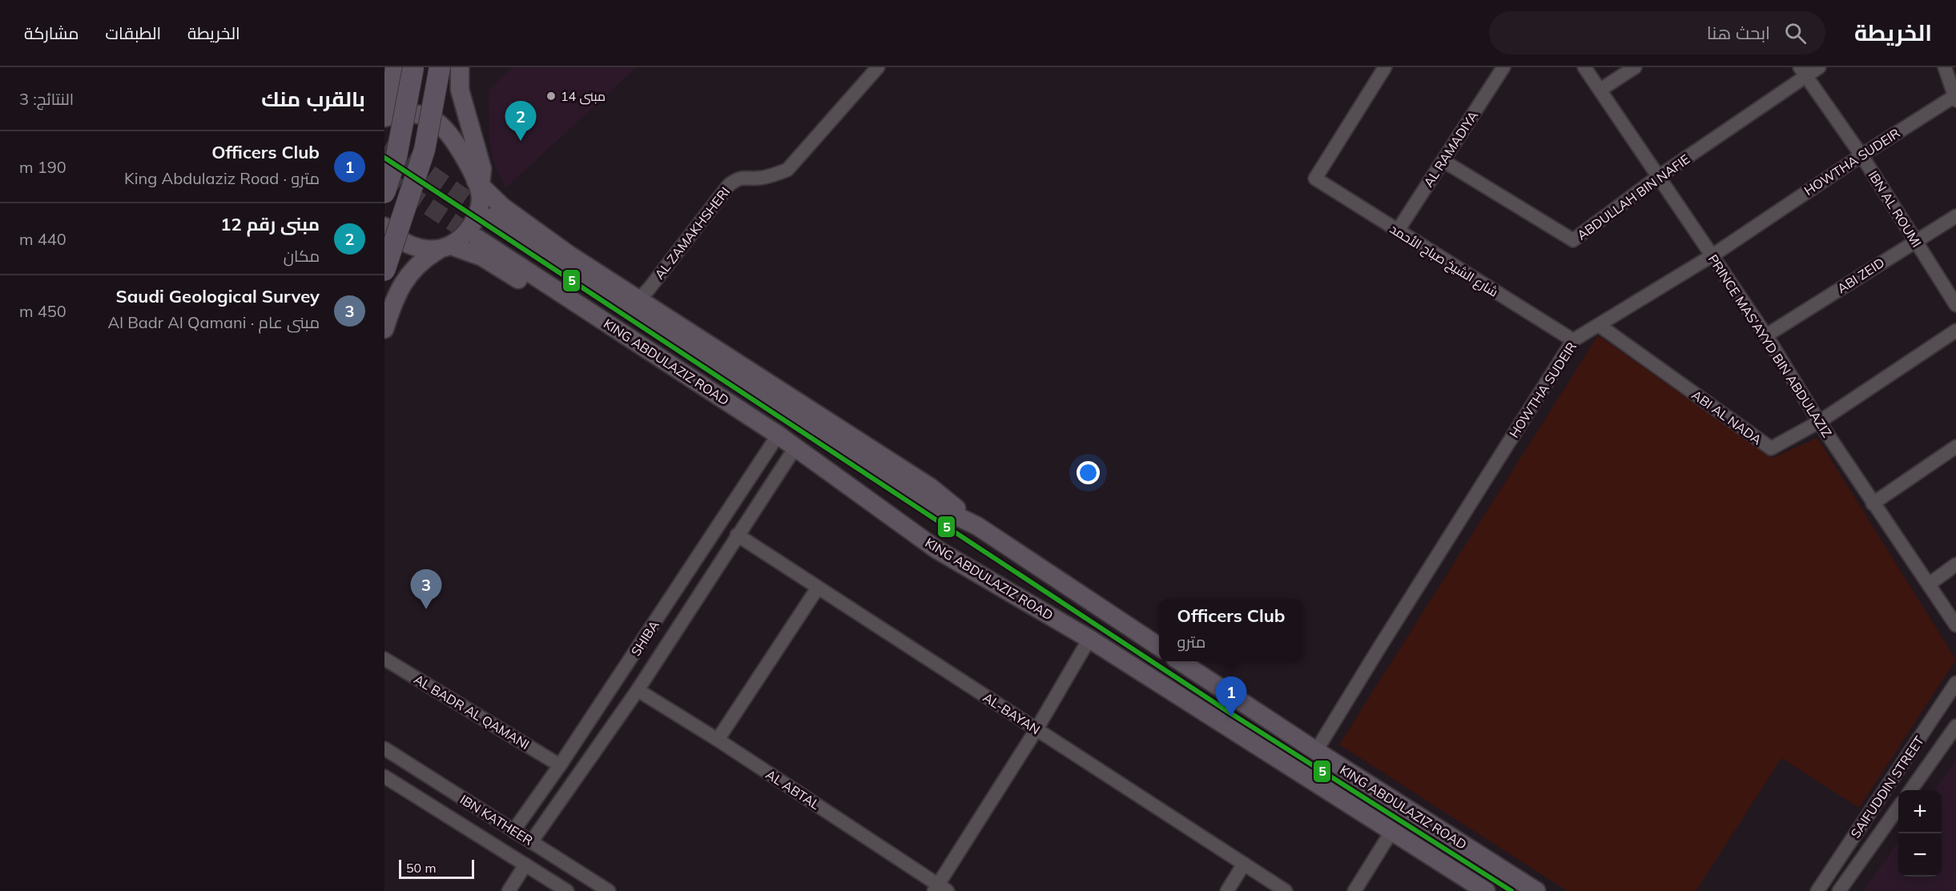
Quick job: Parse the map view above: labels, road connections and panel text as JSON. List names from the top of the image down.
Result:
{
  "streets": {
    "main road": ["KING ABDULAZIZ ROAD"],
    "street": [
      "AL RAMADIYA",
      "HOWTHA SUDEIR",
      "ABDULLAH BIN NAFIE",
      "IBN AL ROUMI",
      "AL ZAMAKHSHERI",
      "شارع الشيخ صباح الأحمد",
      "ABI ZEID",
      "PRINCE MAS'AYYD BIN ABDULAZIZ",
      "ABI AL NADA",
      "SHIBA",
      "AL BADR AL QAMANI",
      "AL-BAYAN",
      "SAIFUDDIN STREET",
      "AL ABTAL",
      "IBN KATHEER"
    ]
  },
  "crossings": [
    ["AL RAMADIYA", "ABDULLAH BIN NAFIE"],
    ["AL RAMADIYA", "شارع الشيخ صباح الأحمد"],
    ["HOWTHA SUDEIR", "IBN AL ROUMI"],
    ["HOWTHA SUDEIR", "شارع الشيخ صباح الأحمد"],
    ["HOWTHA SUDEIR", "PRINCE MAS'AYYD BIN ABDULAZIZ"],
    ["HOWTHA SUDEIR", "KING ABDULAZIZ ROAD"],
    ["HOWTHA SUDEIR", "ABI AL NADA"],
    ["ABDULLAH BIN NAFIE", "IBN AL ROUMI"],
    ["ABDULLAH BIN NAFIE", "PRINCE MAS'AYYD BIN ABDULAZIZ"],
    ["IBN AL ROUMI", "ABI ZEID"],
    ["ABI ZEID", "PRINCE MAS'AYYD BIN ABDULAZIZ"],
    ["PRINCE MAS'AYYD BIN ABDULAZIZ", "ABI AL NADA"],
    ["SHIBA", "AL BADR AL QAMANI"],
    ["SHIBA", "AL-BAYAN"],
    ["SHIBA", "AL ABTAL"],
    ["SHIBA", "IBN KATHEER"]
  ],
  "places": ["مبنى 14"],
  "lines": ["transit line 5"],
  "scale_bar": "50 m",
  "page": {
    "header": "الخريطة",
    "search": "ابحث هنا",
    "nav": ["الخريطة", "الطبقات", "مشاركة"],
    "heading": ["بالقرب منك", "النتائج: 3"],
    "pins": ["2", "3", "1"],
    "list": [
      {
        "mark": "1",
        "name": "Officers Club",
        "note": "مترو · King Abdulaziz Road",
        "value": "190 m"
      },
      {
        "mark": "2",
        "name": "مبنى رقم 12",
        "note": "مكان",
        "value": "440 m"
      },
      {
        "mark": "3",
        "name": "Saudi Geological Survey",
        "note": "مبنى عام · Al Badr Al Qamani",
        "value": "450 m"
      }
    ],
    "popup": ["Officers Club", "مترو"],
    "map_buttons": ["+", "−"],
    "scale": "50 m"
  }
}
